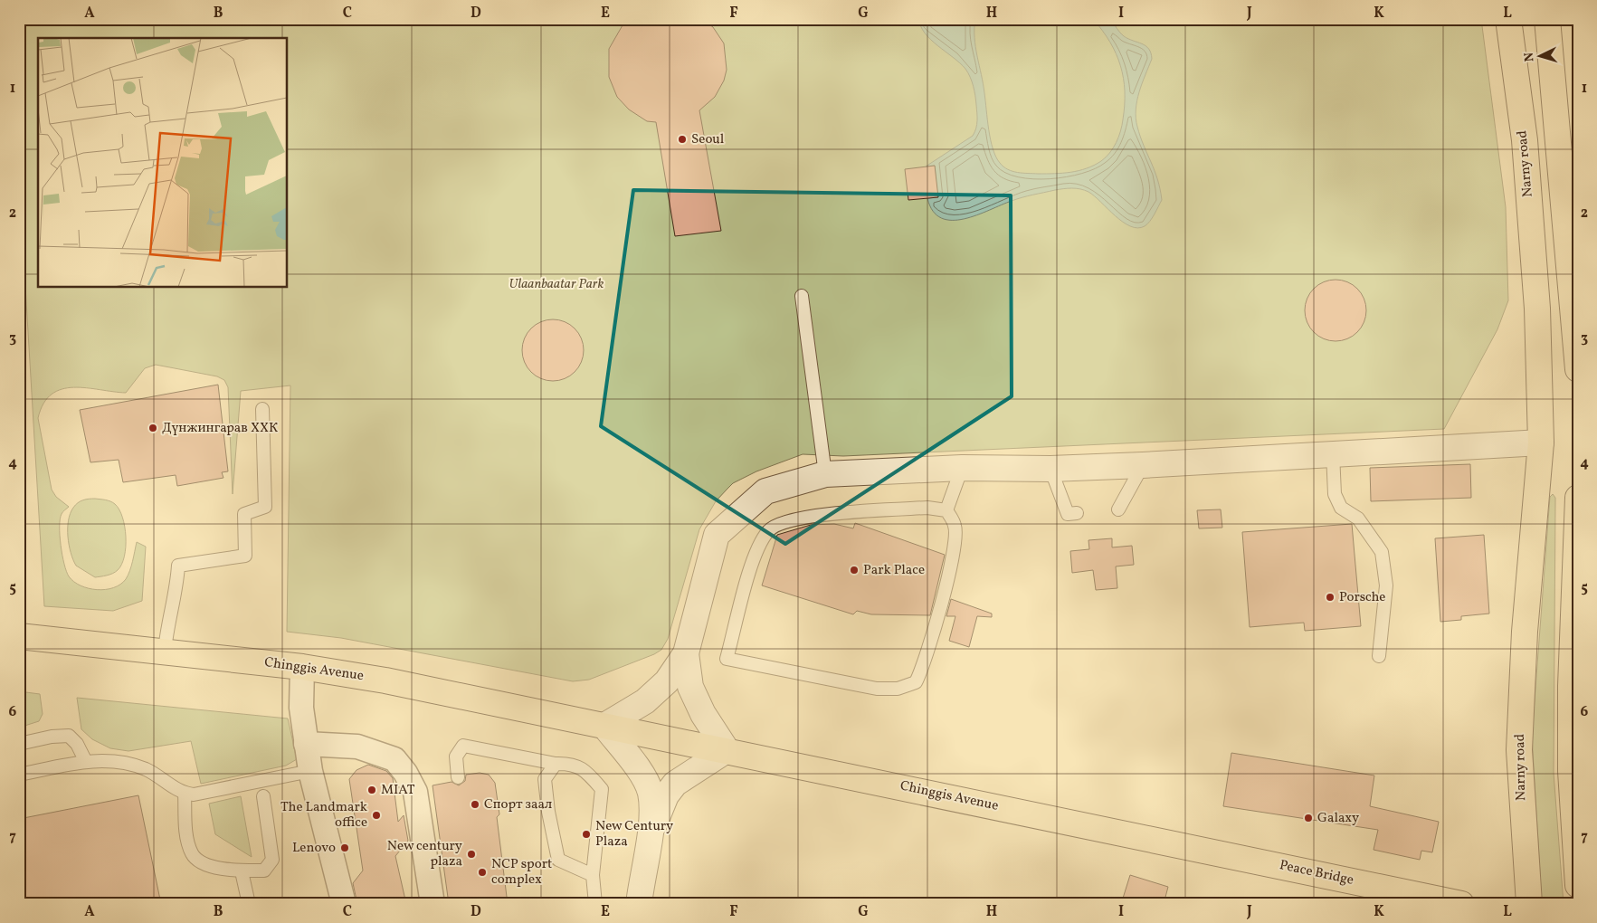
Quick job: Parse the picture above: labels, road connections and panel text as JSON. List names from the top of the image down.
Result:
{
  "streets": {
    "main road": ["Narny road", "Chinggis Avenue", "Peace Bridge"]
  },
  "crossings": [
    ["Chinggis Avenue", "Peace Bridge"]
  ],
  "parks": ["Ulaanbaatar Park"],
  "places": [
    "Seoul",
    "Дүнжингарав ХХК",
    "Park Place",
    "Porsche",
    "MIAT",
    "Спорт заал",
    "The Landmark office",
    "Galaxy",
    "New Century Plaza",
    "Lenovo",
    "New century plaza",
    "NCP sport complex"
  ],
  "north": "left",
  "grid": {
    "columns": [
      "A",
      "B",
      "C",
      "D",
      "E",
      "F",
      "G",
      "H",
      "I",
      "J",
      "K",
      "L"
    ],
    "rows": [
      "1",
      "2",
      "3",
      "4",
      "5",
      "6",
      "7"
    ]
  }
}
